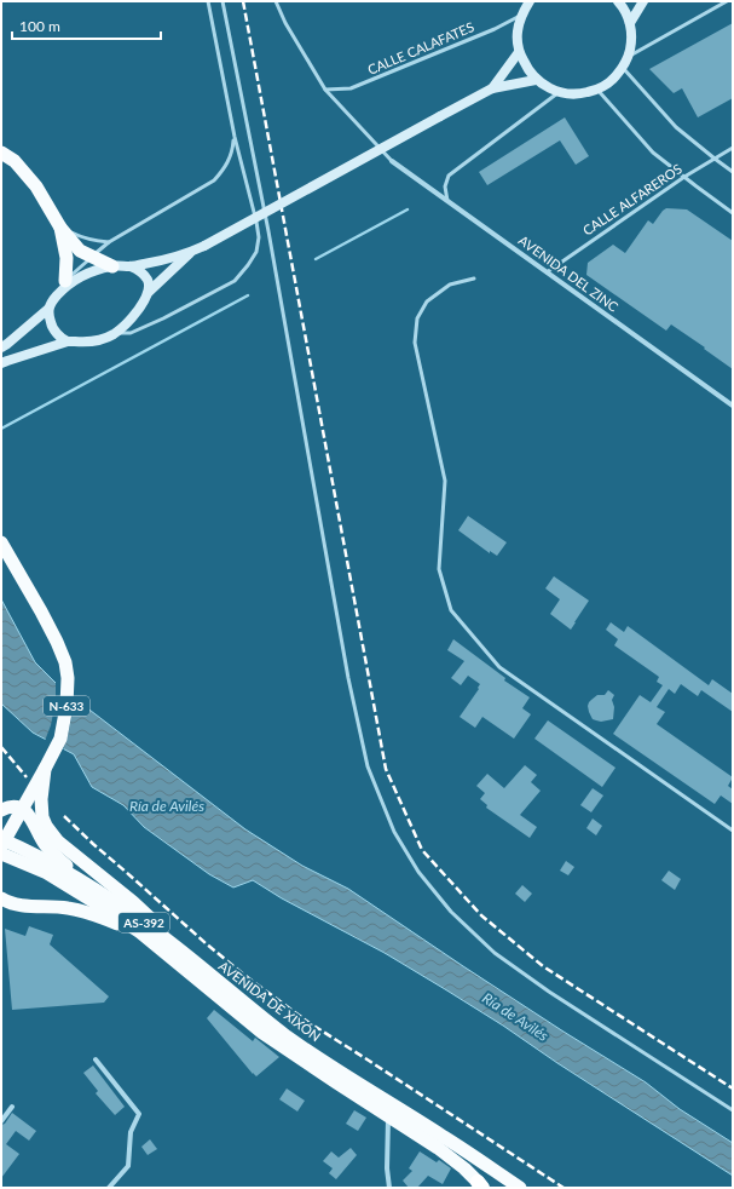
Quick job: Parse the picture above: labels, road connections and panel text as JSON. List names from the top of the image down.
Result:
{
  "streets": {
    "highway": ["N-633", "AS-392", "AVENIDA DE XIXÓN"],
    "street": ["AVENIDA DEL ZINC"],
    "lane": ["CALLE CALAFATES", "CALLE ALFAREROS"]
  },
  "crossings": [
    ["CALLE ALFAREROS", "AVENIDA DEL ZINC"]
  ],
  "water": ["Ría de Avilés"],
  "scale_bar": "100 m"
}
